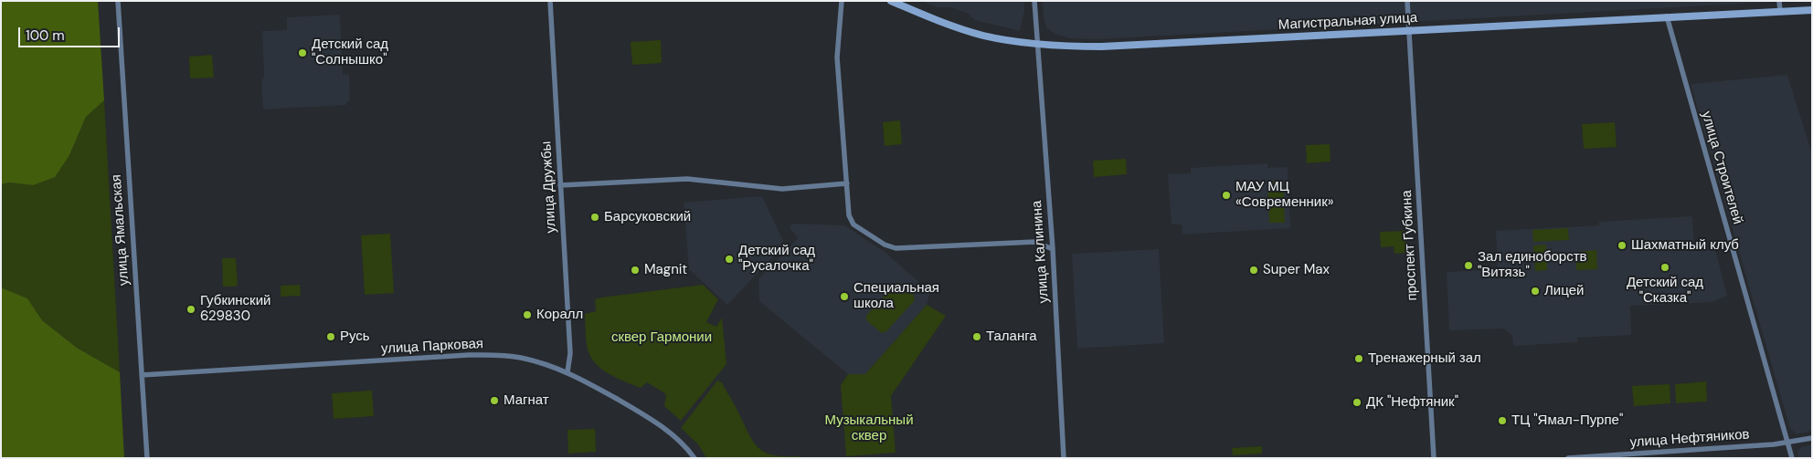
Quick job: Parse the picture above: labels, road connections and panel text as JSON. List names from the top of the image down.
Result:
{
  "streets": {
    "main road": ["Магистральная улица"],
    "street": [
      "улица Строителей",
      "улица Дружбы",
      "улица Ямальская",
      "проспект Губкина",
      "улица Калинина",
      "улица Парковая",
      "улица Нефтяников"
    ]
  },
  "crossings": [
    ["Магистральная улица", "улица Строителей"],
    ["Магистральная улица", "проспект Губкина"],
    ["Магистральная улица", "улица Калинина"],
    ["улица Строителей", "улица Нефтяников"],
    ["улица Дружбы", "улица Парковая"],
    ["улица Ямальская", "улица Парковая"]
  ],
  "parks": ["сквер Гармонии", "Музыкальный сквер"],
  "places": [
    "Детский сад \"Солнышко\"",
    "МАУ МЦ «Современник»",
    "Барсуковский",
    "Шахматный клуб",
    "Детский сад \"Русалочка\"",
    "Зал единоборств \"Витязь\"",
    "Детский сад \"Сказка\"",
    "Magnit",
    "Super Max",
    "Лицей",
    "Специальная школа",
    "Губкинский 629830",
    "Коралл",
    "Русь",
    "Таланга",
    "Тренажерный зал",
    "Магнат",
    "ДК \"Нефтяник\"",
    "ТЦ \"Ямал-Пурпе\""
  ],
  "scale_bar": "100 m"
}
